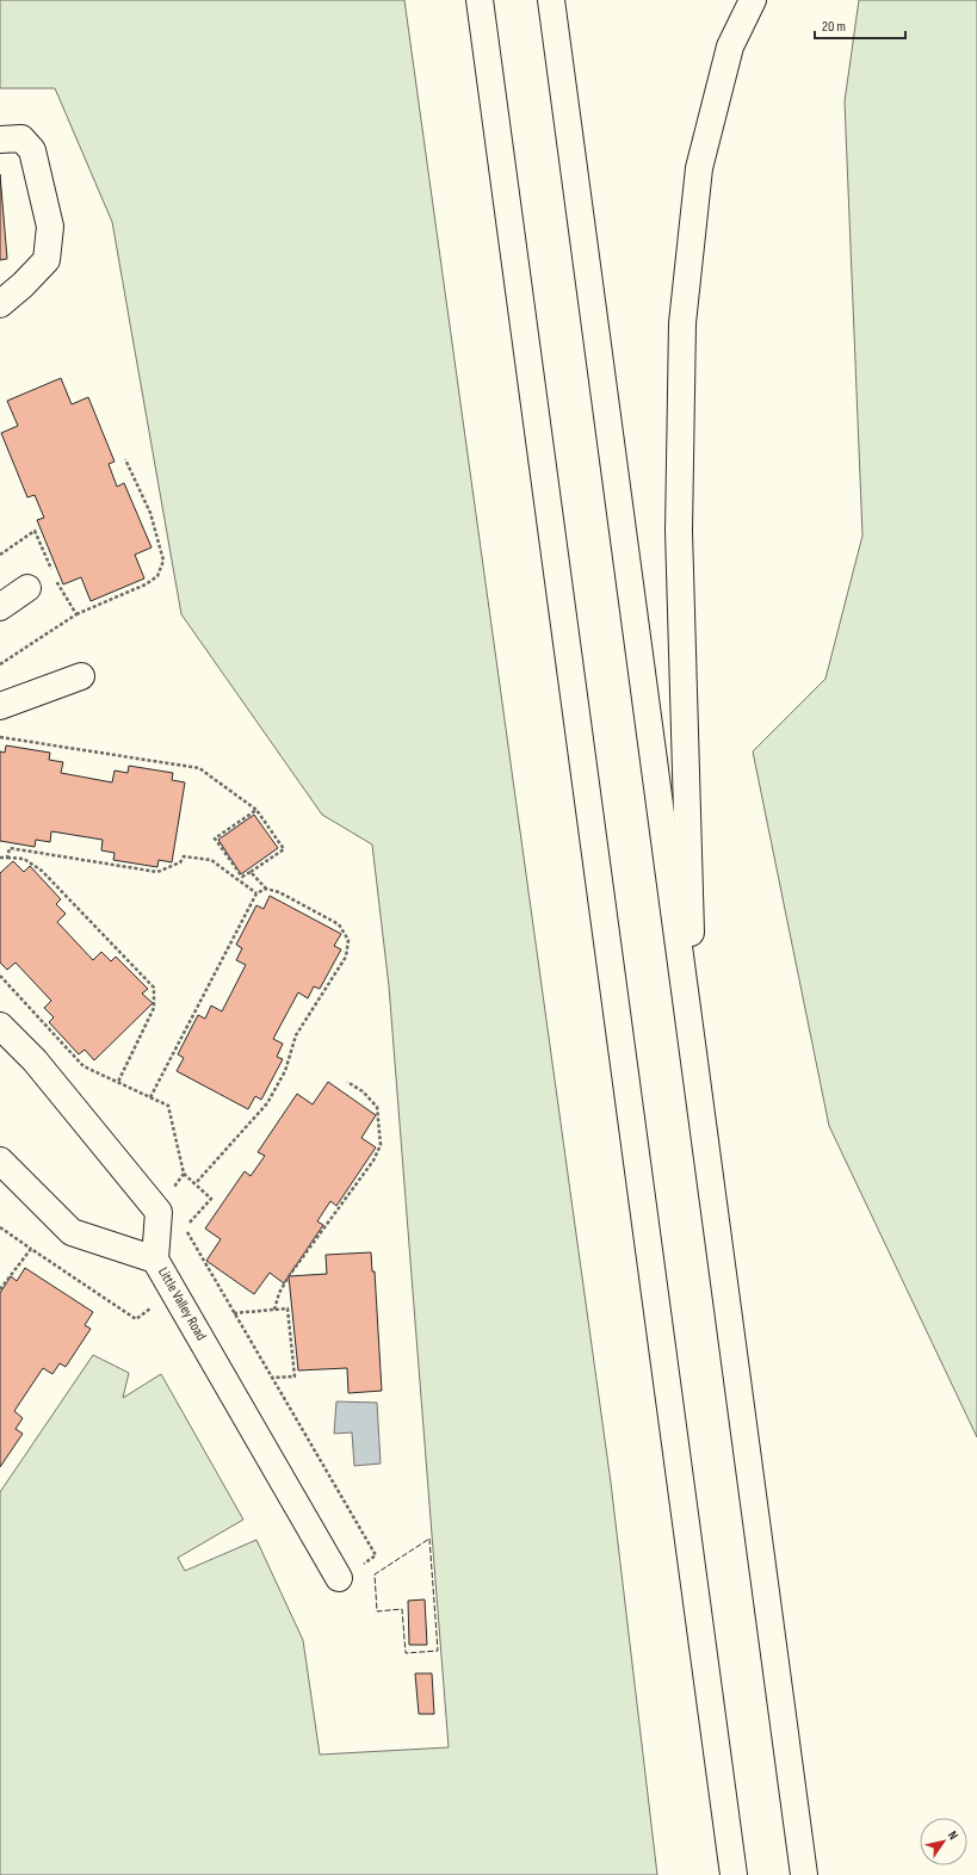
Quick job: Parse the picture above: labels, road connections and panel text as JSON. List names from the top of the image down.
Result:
{
  "streets": {
    "main road": ["Little Valley Road"]
  },
  "scale_bar": "20 m",
  "north": "top right"
}
